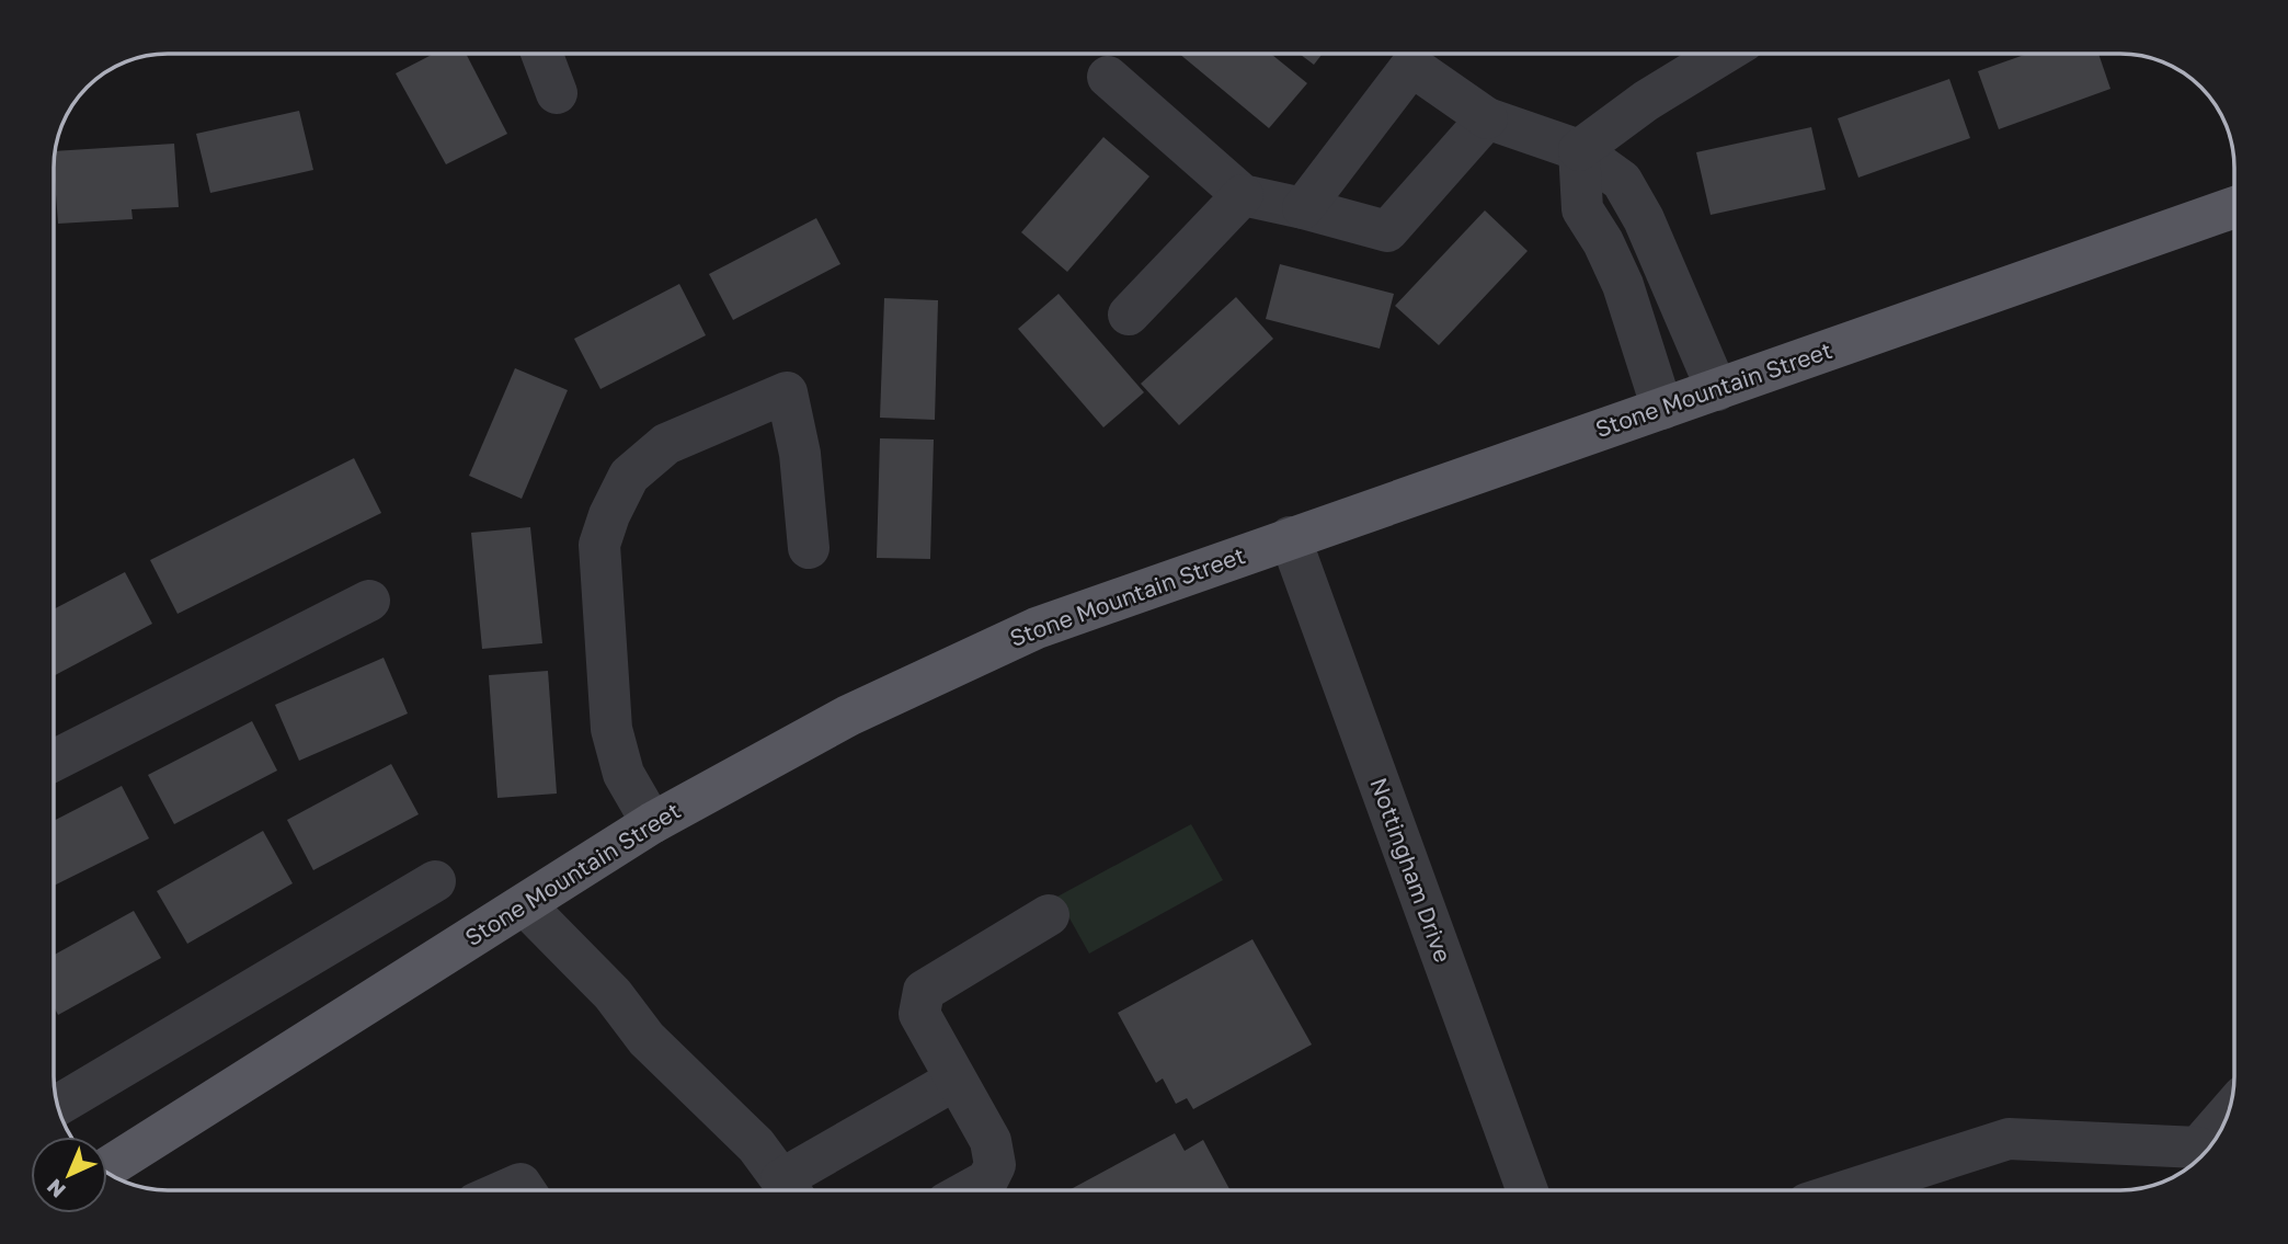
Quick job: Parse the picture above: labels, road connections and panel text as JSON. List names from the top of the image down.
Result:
{
  "streets": {
    "main road": ["Stone Mountain Street"],
    "street": ["Nottingham Drive"]
  },
  "crossings": [
    ["Stone Mountain Street", "Nottingham Drive"]
  ],
  "north": "bottom left"
}
